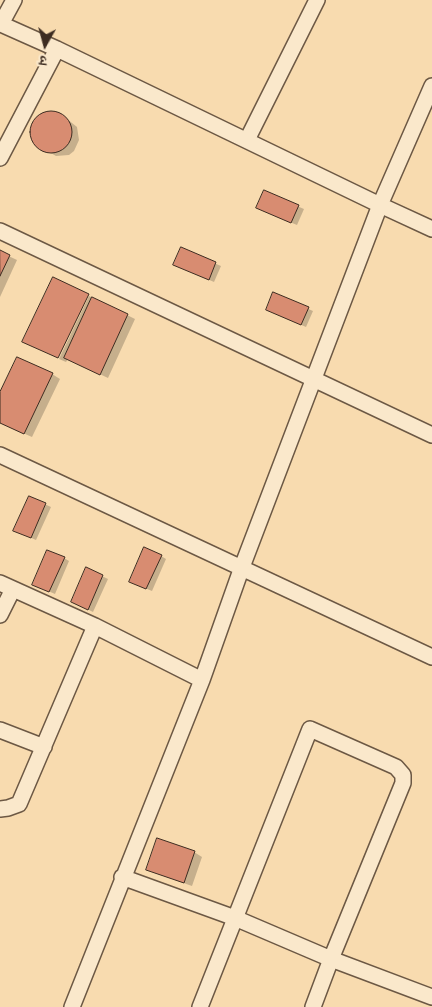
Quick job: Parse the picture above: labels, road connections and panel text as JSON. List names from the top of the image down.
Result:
{
  "north": "bottom"
}
